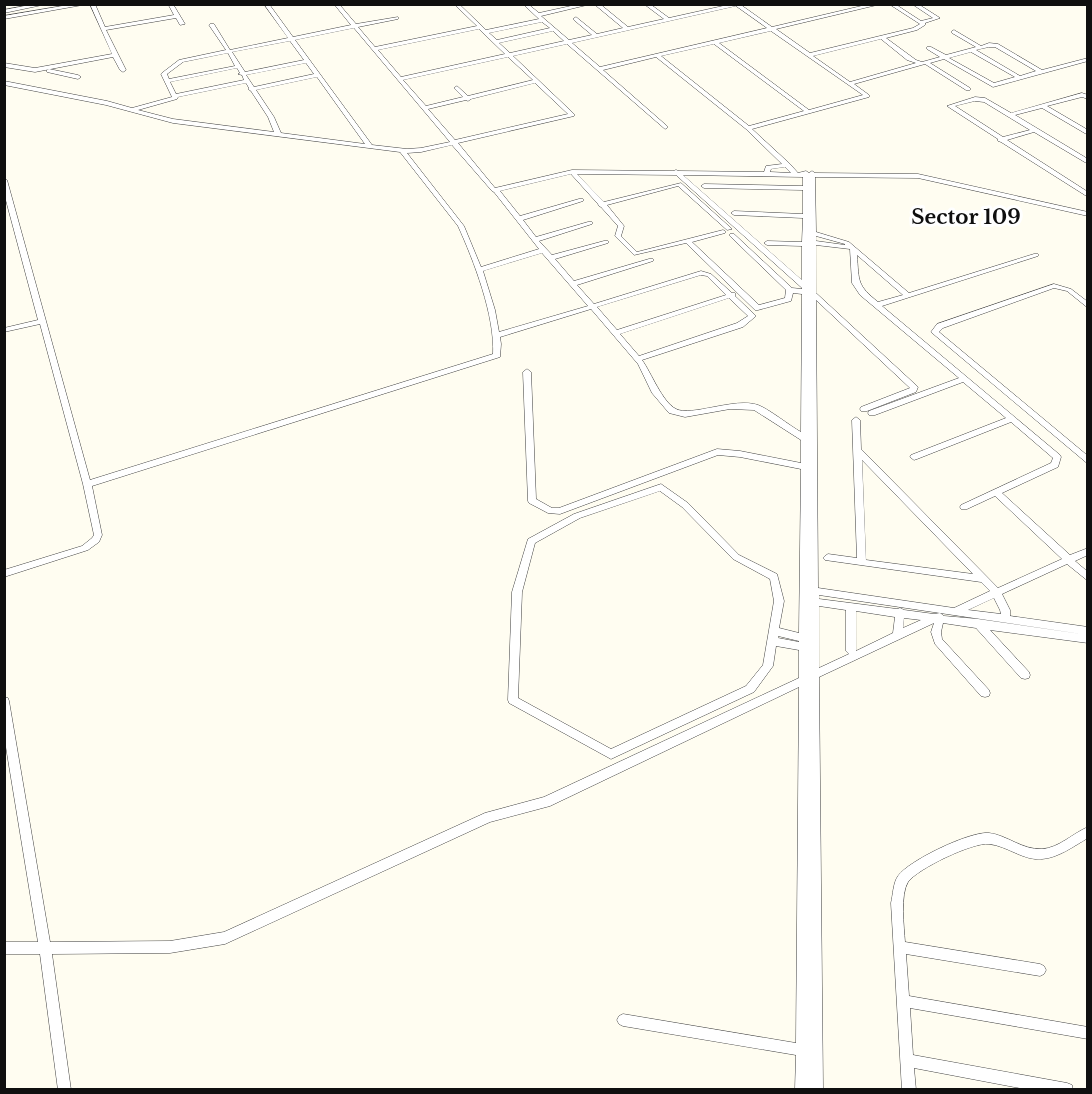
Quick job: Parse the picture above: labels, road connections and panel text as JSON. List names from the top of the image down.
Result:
{
  "districts": ["Sector 109"]
}
